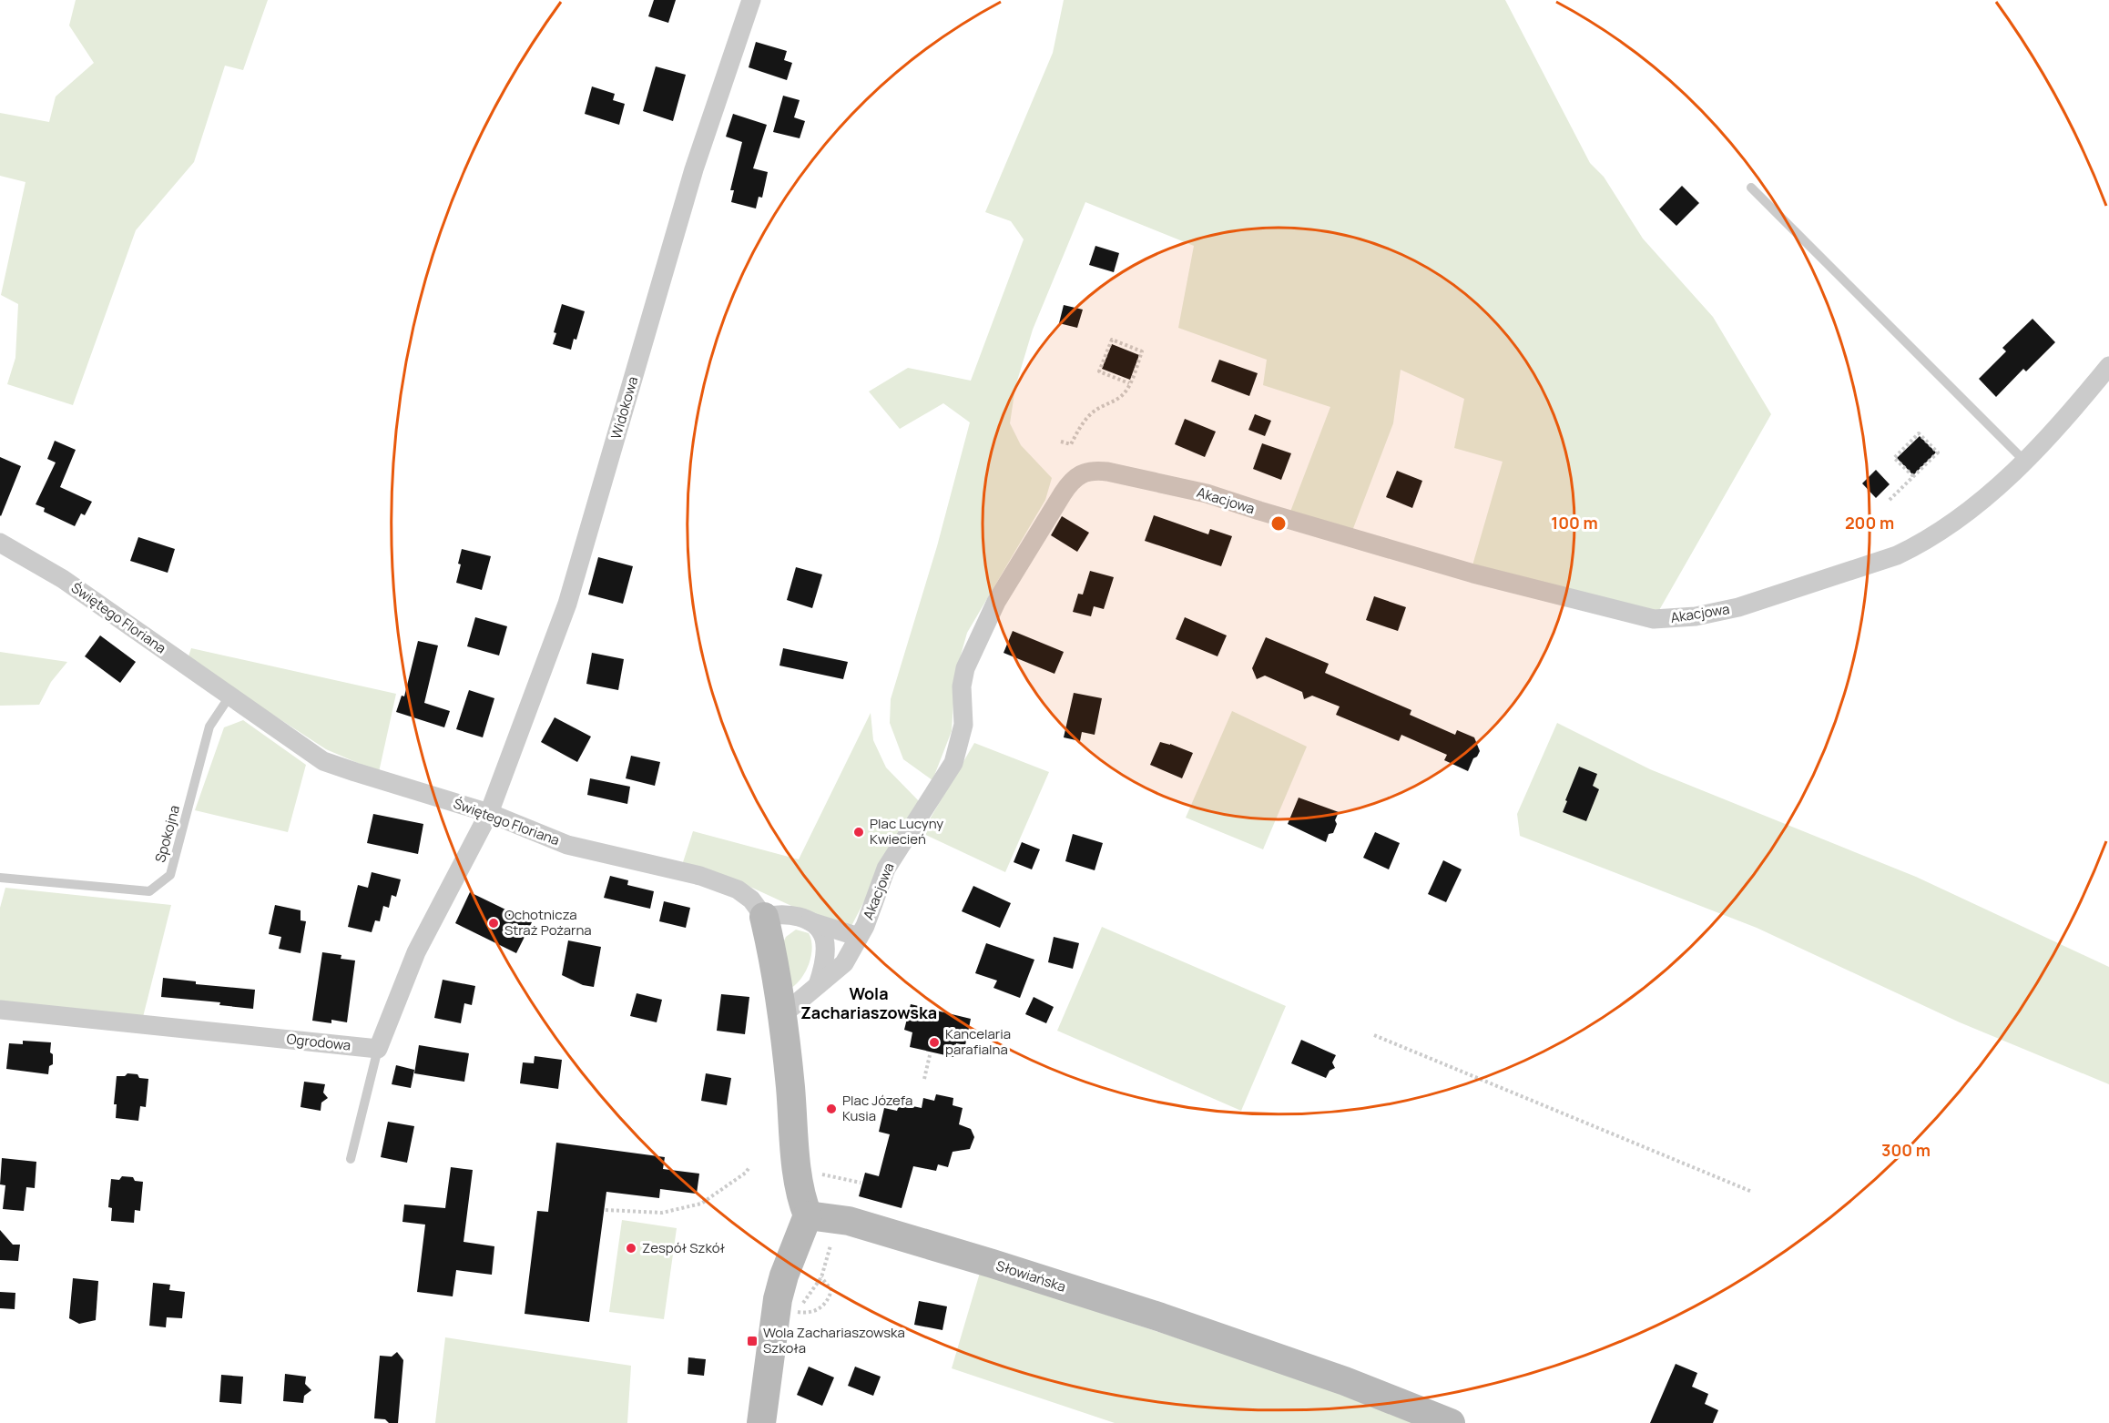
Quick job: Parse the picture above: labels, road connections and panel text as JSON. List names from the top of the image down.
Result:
{
  "streets": {
    "street": [
      "Widokowa",
      "Akacjowa",
      "Świętego Floriana",
      "Ogrodowa",
      "Słowiańska"
    ],
    "lane": ["Spokojna"]
  },
  "crossings": [
    ["Widokowa", "Świętego Floriana"],
    ["Akacjowa", "Świętego Floriana"],
    ["Świętego Floriana", "Spokojna"],
    ["Świętego Floriana", "Słowiańska"]
  ],
  "districts": ["Wola Zachariaszowska"],
  "places": {
    "other": [
      "Plac Lucyny Kwiecień",
      "Ochotnicza Straż Pożarna",
      "Kancelaria parafialna",
      "Plac Józefa Kusia",
      "Zespół Szkół"
    ],
    "transit": ["Wola Zachariaszowska Szkoła"]
  },
  "rings": ["100 m", "200 m", "300 m"]
}
